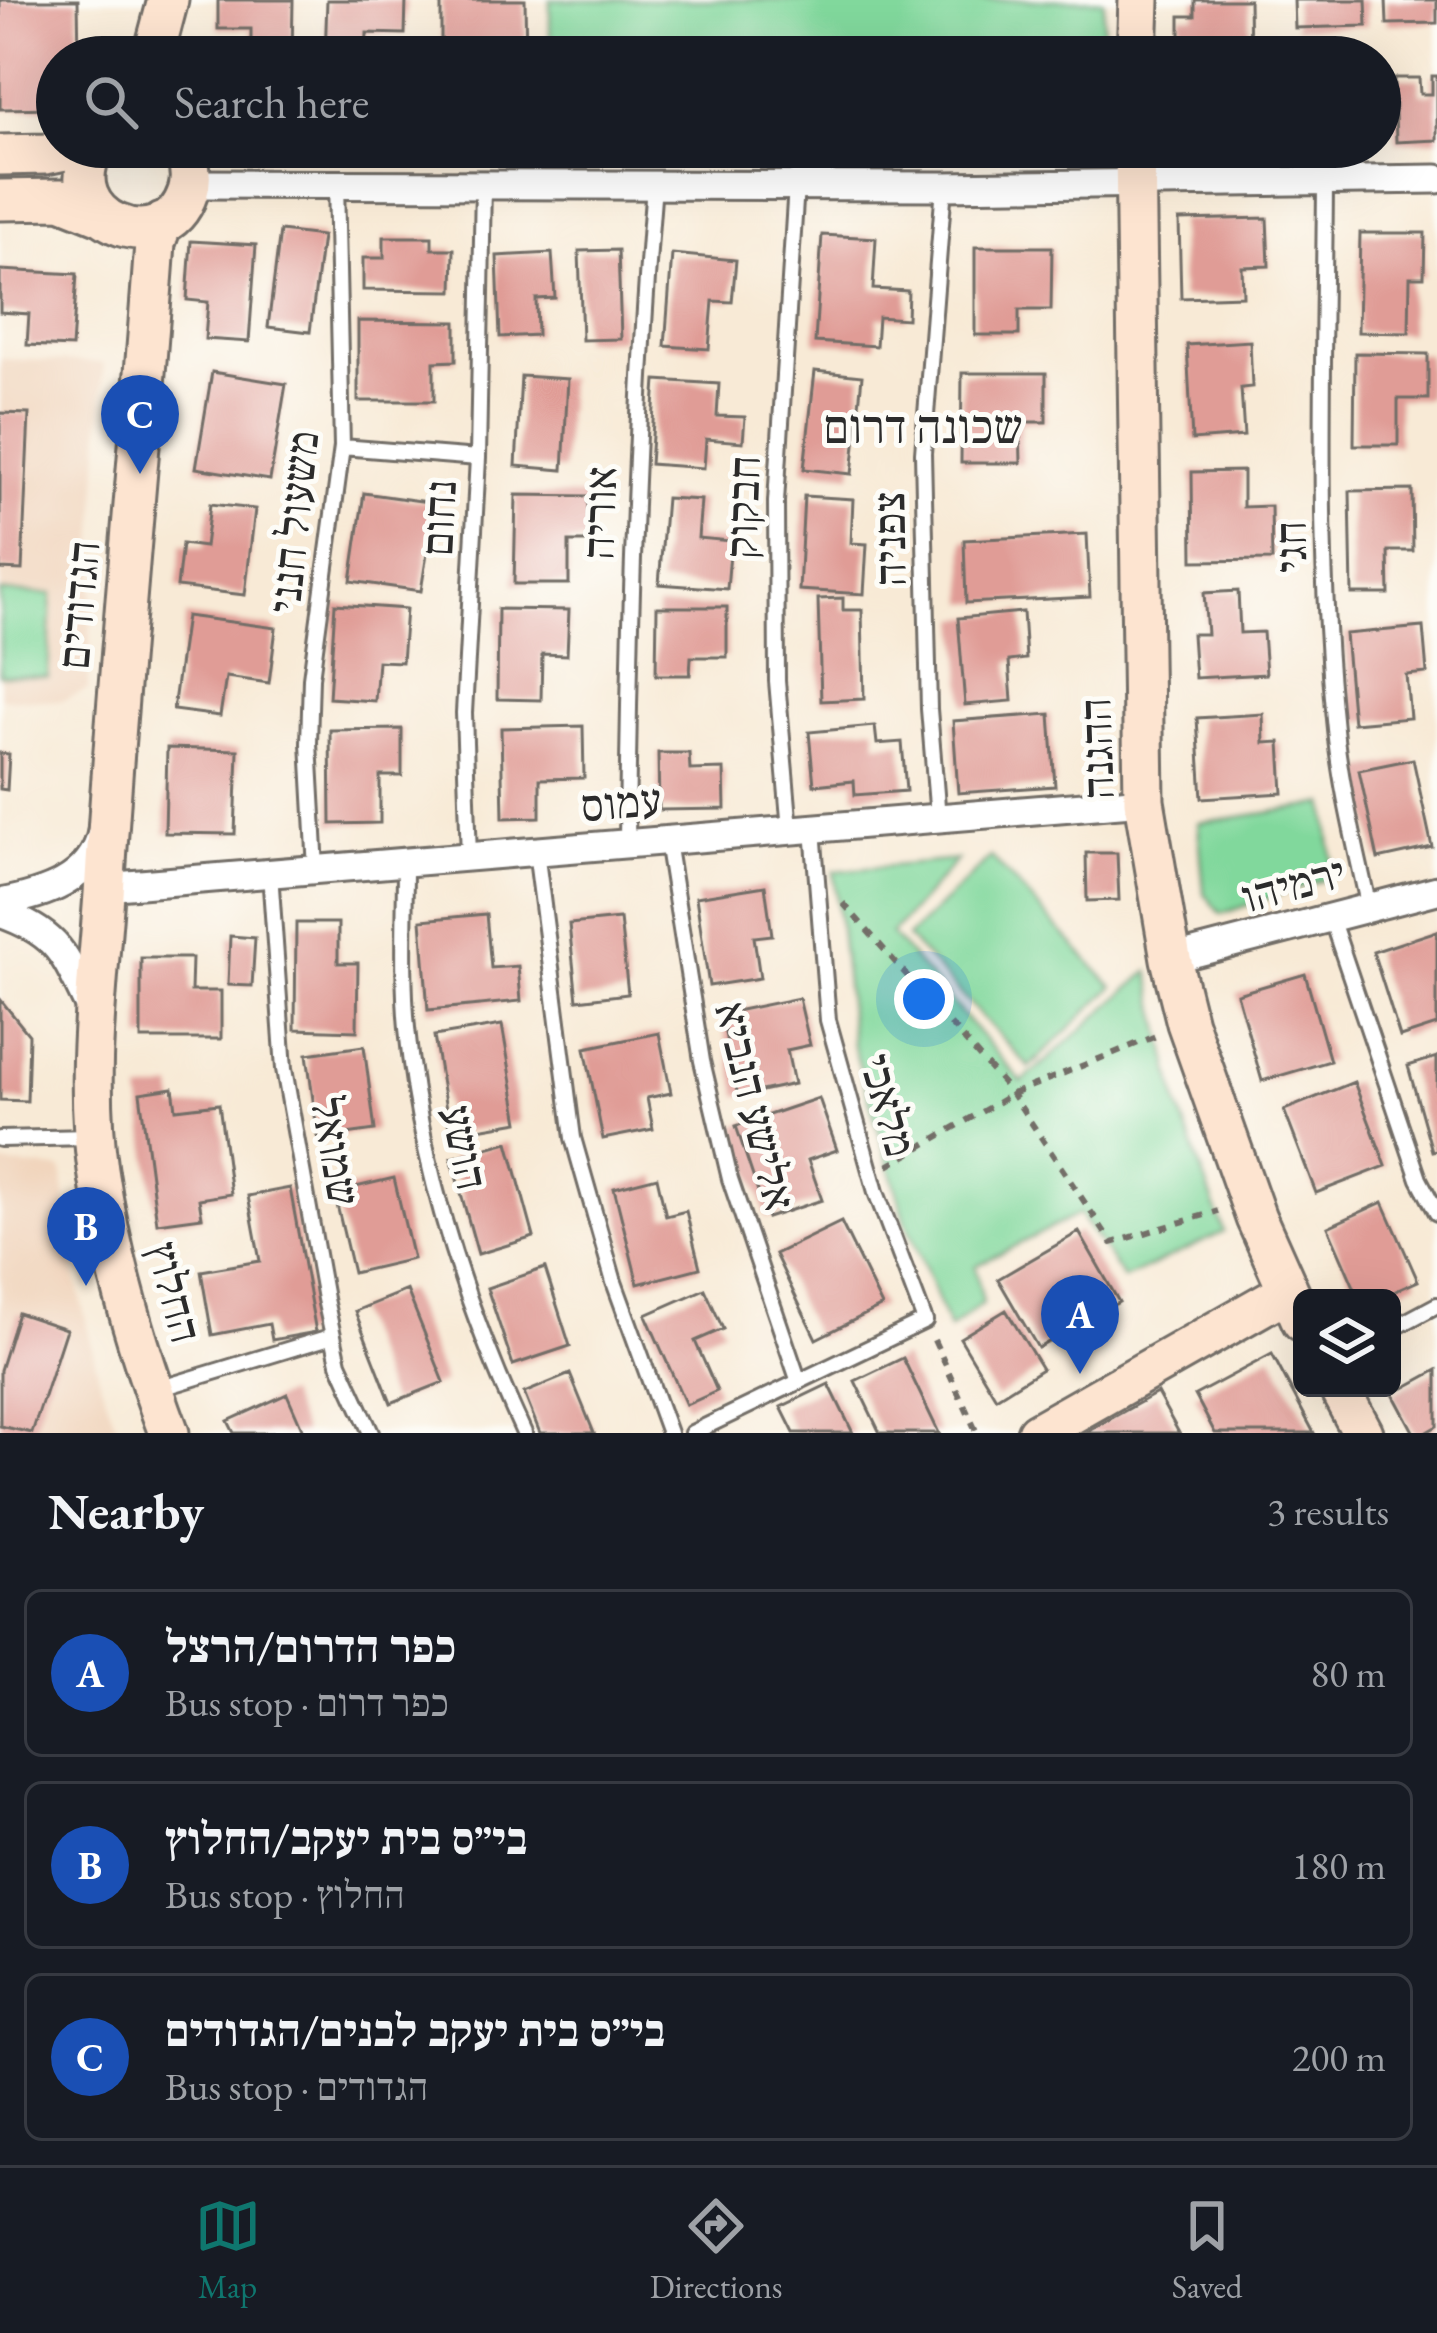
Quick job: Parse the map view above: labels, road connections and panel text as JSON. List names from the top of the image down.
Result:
{
  "streets": {
    "street": [
      "הגדודים",
      "ההגנה",
      "עמוס",
      "ירמיהו",
      "החלוץ"
    ],
    "lane": [
      "חבקוק",
      "אוריה",
      "נחום",
      "משעול חנני",
      "צפניה",
      "חגי",
      "מלאכי",
      "אלישע הנביא",
      "הושע",
      "שמואל"
    ]
  },
  "crossings": [
    ["חבקוק", "עמוס"],
    ["חבקוק", "מלאכי"],
    ["אוריה", "עמוס"],
    ["נחום", "עמוס"],
    ["משעול חנני", "עמוס"],
    ["צפניה", "עמוס"],
    ["חגי", "ירמיהו"],
    ["הגדודים", "עמוס"],
    ["הגדודים", "החלוץ"],
    ["ההגנה", "עמוס"],
    ["ההגנה", "ירמיהו"],
    ["עמוס", "מלאכי"],
    ["עמוס", "אלישע הנביא"],
    ["עמוס", "הושע"],
    ["עמוס", "שמואל"],
    ["עמוס", "החלוץ"]
  ],
  "districts": ["שכונה דרום"],
  "page": {
    "search": "Search here",
    "pins": ["C", "B", "A"],
    "heading": ["Nearby", "3 results"],
    "list": [
      {
        "mark": "A",
        "name": "כפר הדרום/הרצל",
        "note": "Bus stop · כפר דרום",
        "value": "80 m"
      },
      {
        "mark": "B",
        "name": "בי״ס בית יעקב/החלוץ",
        "note": "Bus stop · החלוץ",
        "value": "180 m"
      },
      {
        "mark": "C",
        "name": "בי״ס בית יעקב לבנים/הגדודים",
        "note": "Bus stop · הגדודים",
        "value": "200 m"
      }
    ],
    "nav": ["Map", "Directions", "Saved"]
  }
}
